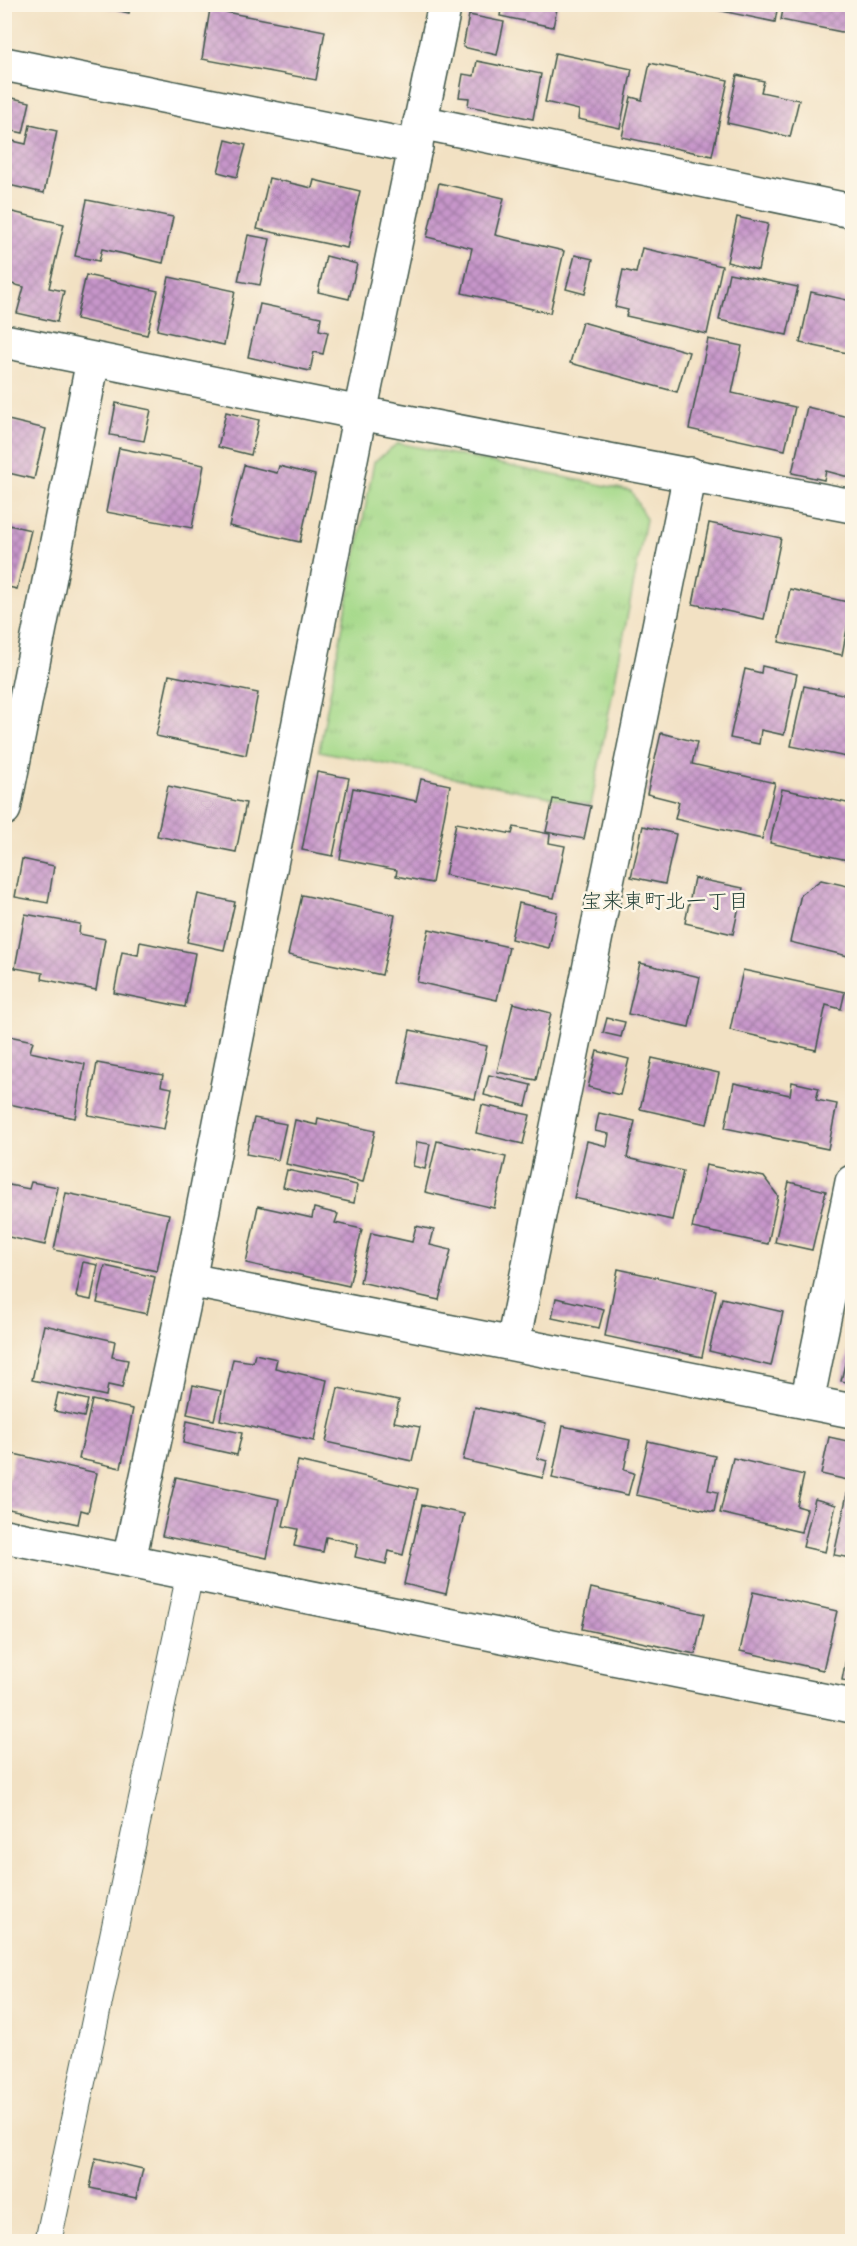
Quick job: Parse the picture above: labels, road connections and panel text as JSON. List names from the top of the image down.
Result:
{
  "districts": ["宝来東町北一丁目"]
}
